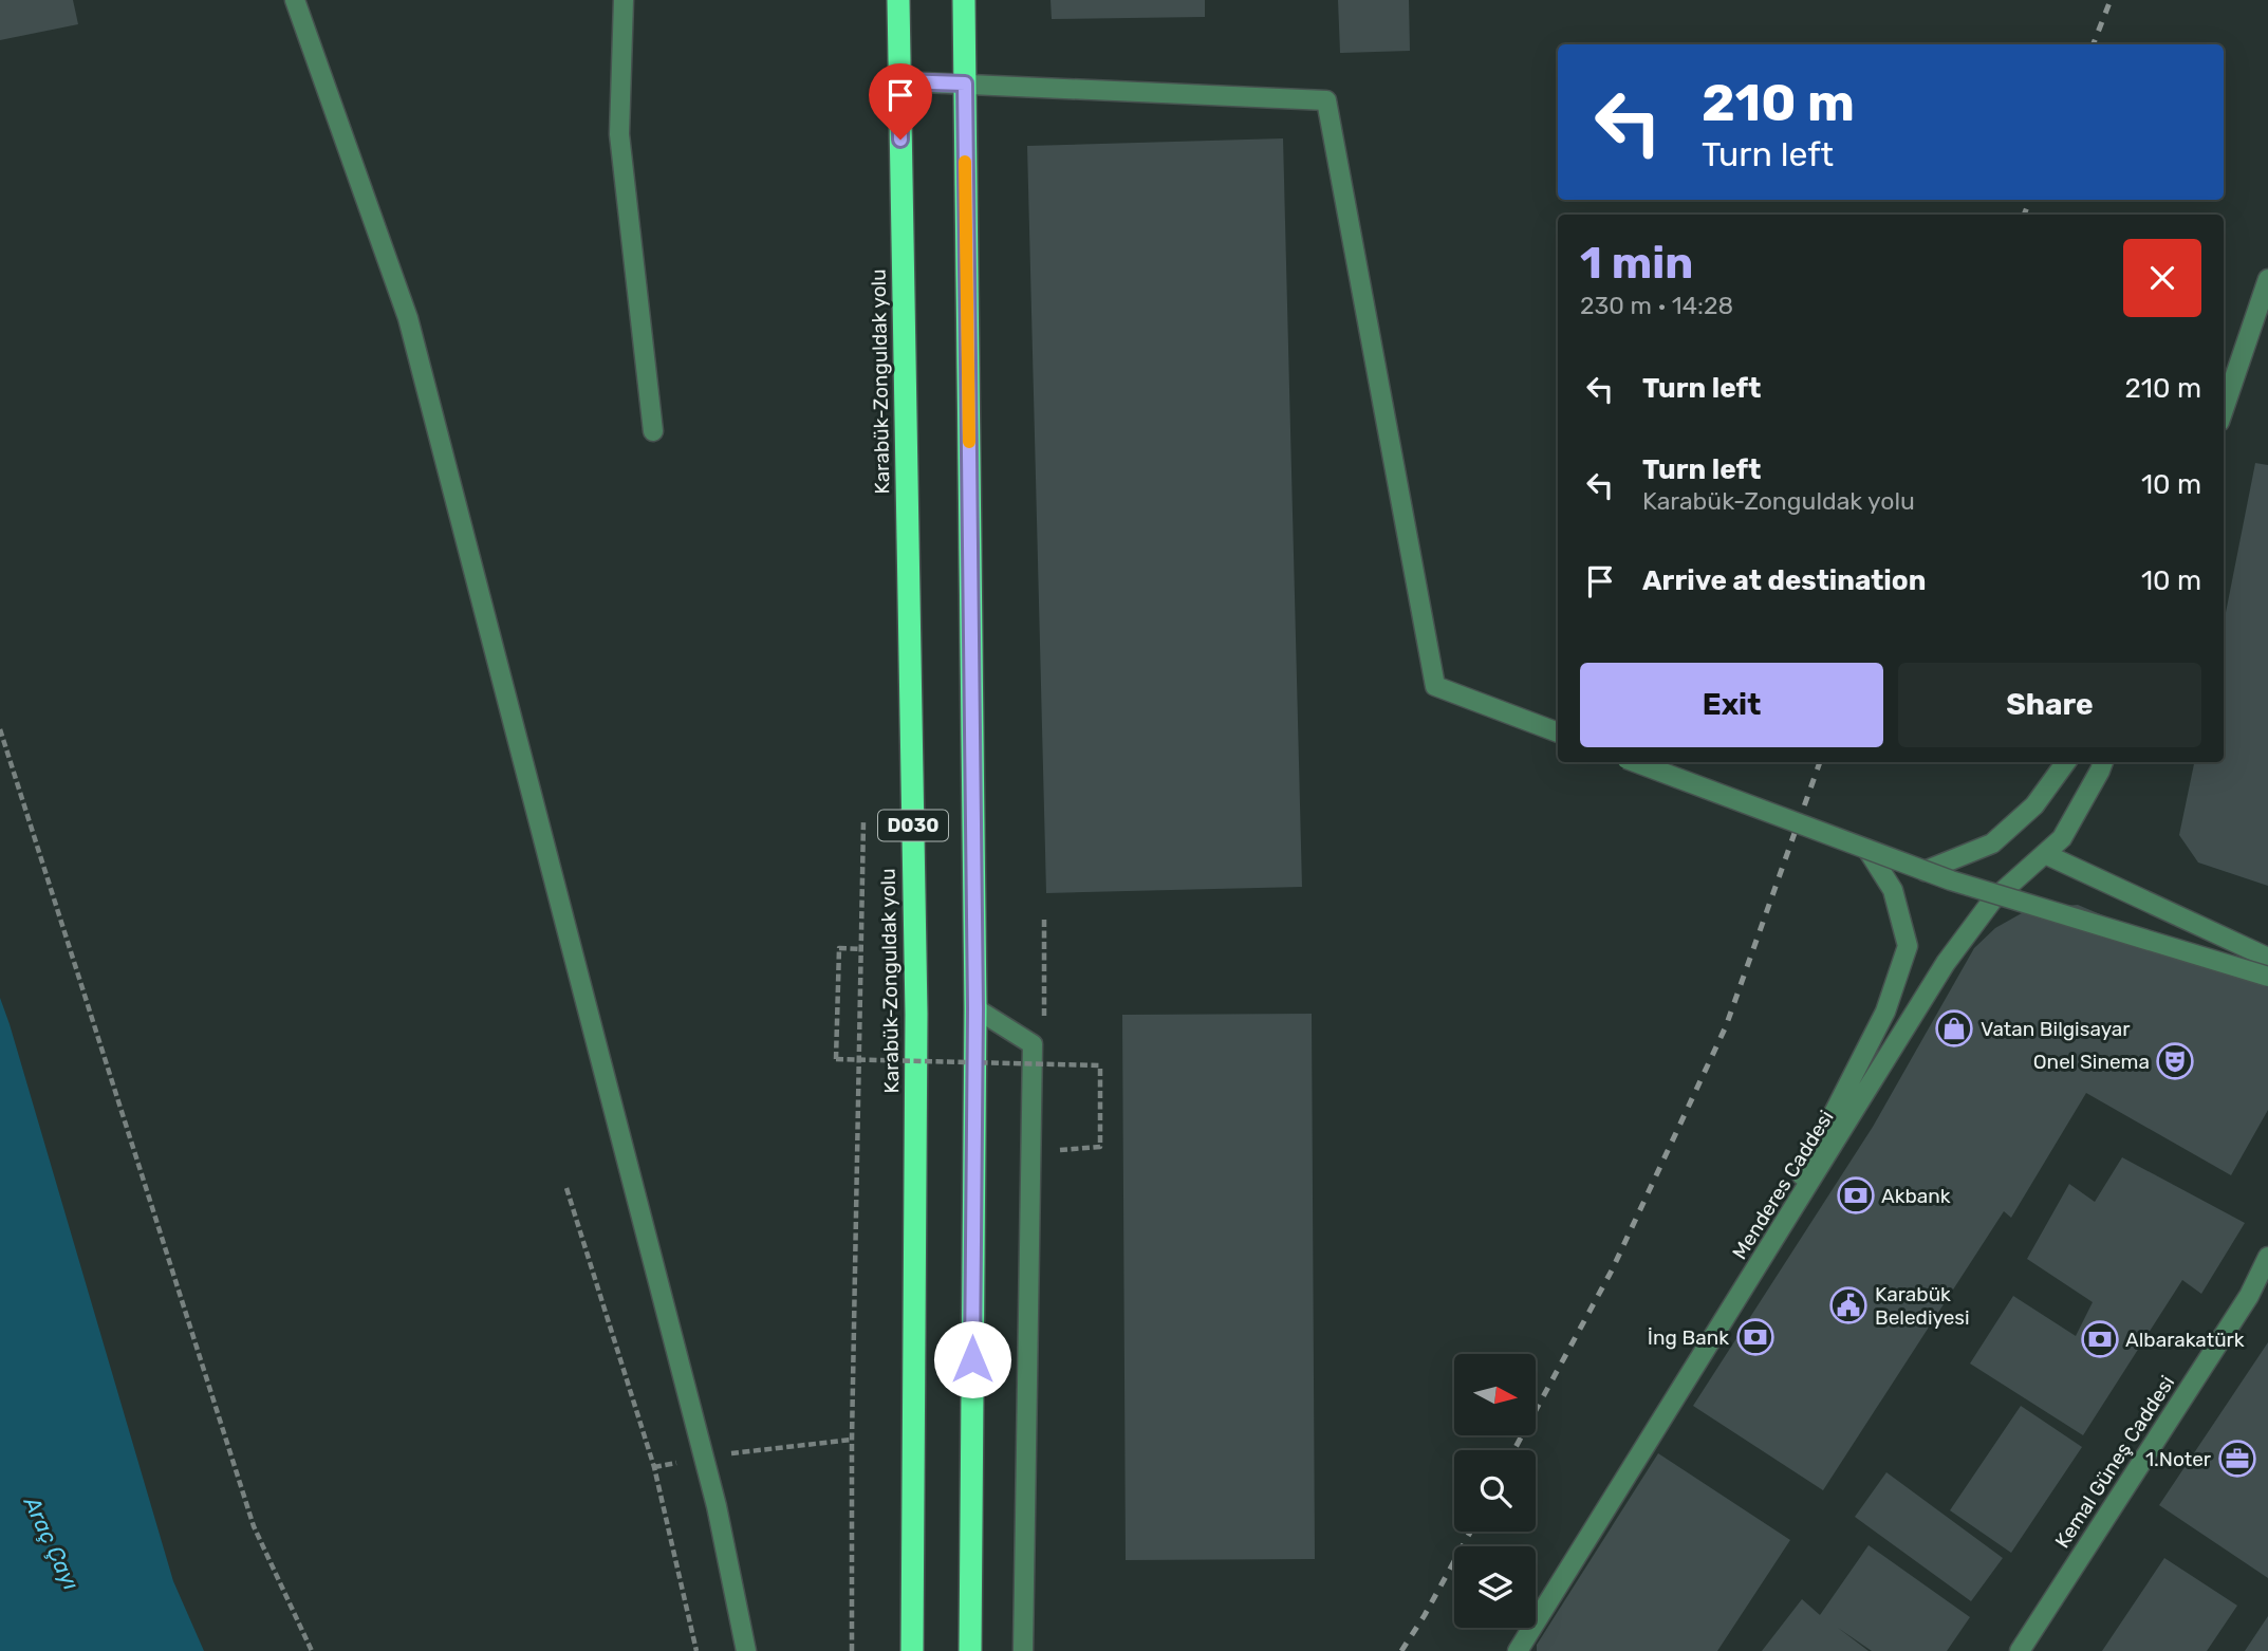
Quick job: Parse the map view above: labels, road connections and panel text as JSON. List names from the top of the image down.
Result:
{
  "streets": {
    "highway": ["Karabük-Zonguldak yolu", "D030"],
    "street": ["Menderes Caddesi", "Kemal Güneş Caddesi"]
  },
  "water": ["Araç Çayı"],
  "places": {
    "shop": ["Vatan Bilgisayar"],
    "theatre": ["Onel Sinema"],
    "bank": ["Akbank", "İng Bank", "Albarakatürk"],
    "public building": ["Karabük Belediyesi"],
    "office": ["1.Noter"]
  },
  "north": "right",
  "page": {
    "turn": ["210 m", "Turn left"],
    "heading": ["1 min", "230 m · 14:28"],
    "list": [
      {
        "name": "Turn left",
        "value": "210 m"
      },
      {
        "name": "Turn left",
        "note": "Karabük-Zonguldak yolu",
        "value": "10 m"
      },
      {
        "name": "Arrive at destination",
        "value": "10 m"
      }
    ],
    "buttons": ["Exit", "Share"]
  }
}
